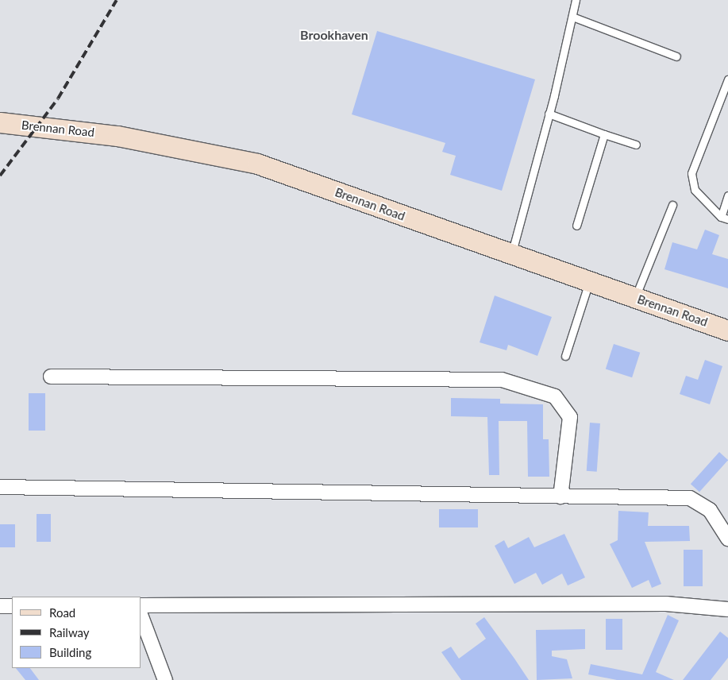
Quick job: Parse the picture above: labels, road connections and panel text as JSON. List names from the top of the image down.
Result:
{
  "streets": {
    "street": ["Brennan Road"]
  },
  "districts": ["Brookhaven"],
  "legend": ["Road", "Railway", "Building"]
}
